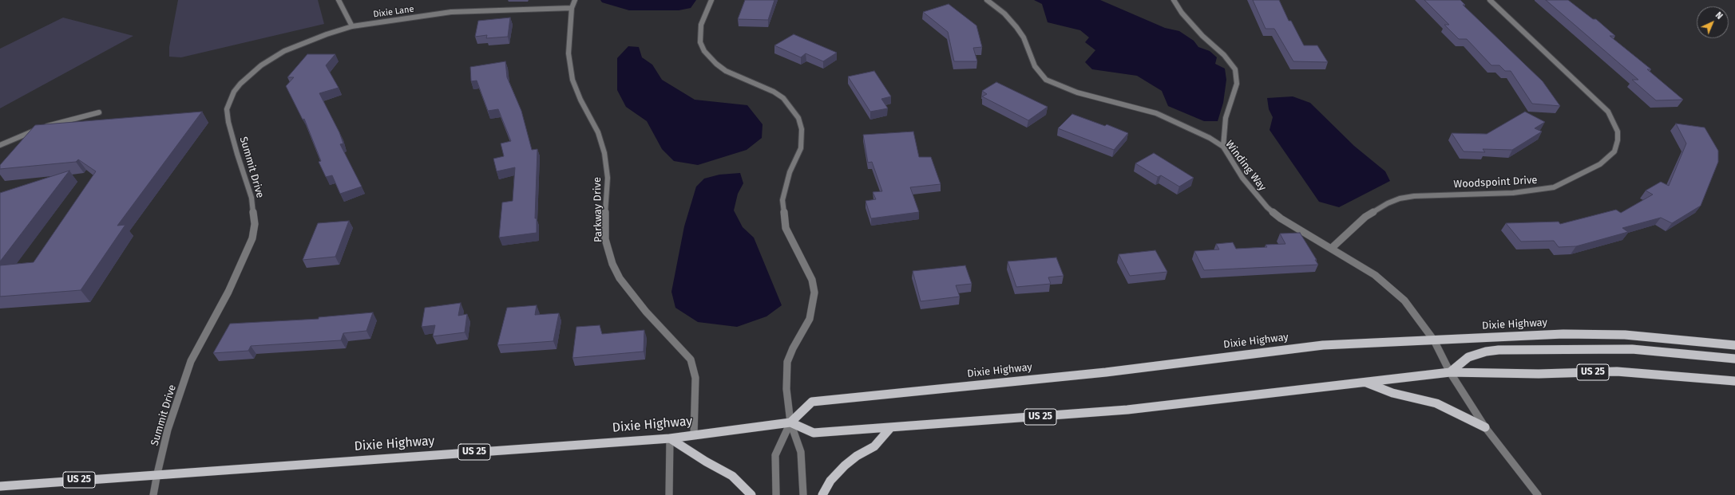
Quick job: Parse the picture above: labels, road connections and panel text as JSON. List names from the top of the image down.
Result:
{
  "streets": {
    "main road": ["Dixie Highway", "US 25"],
    "street": [
      "Dixie Lane",
      "Winding Way",
      "Summit Drive",
      "Woodspoint Drive",
      "Parkway Drive"
    ]
  },
  "crossings": [
    ["Dixie Lane", "Summit Drive"],
    ["Dixie Lane", "Parkway Drive"],
    ["Winding Way", "Woodspoint Drive"],
    ["Winding Way", "Dixie Highway"],
    ["Winding Way", "US 25"],
    ["Summit Drive", "Dixie Highway"],
    ["Parkway Drive", "Dixie Highway"],
    ["Dixie Highway", "US 25"]
  ],
  "north": "top right"
}
